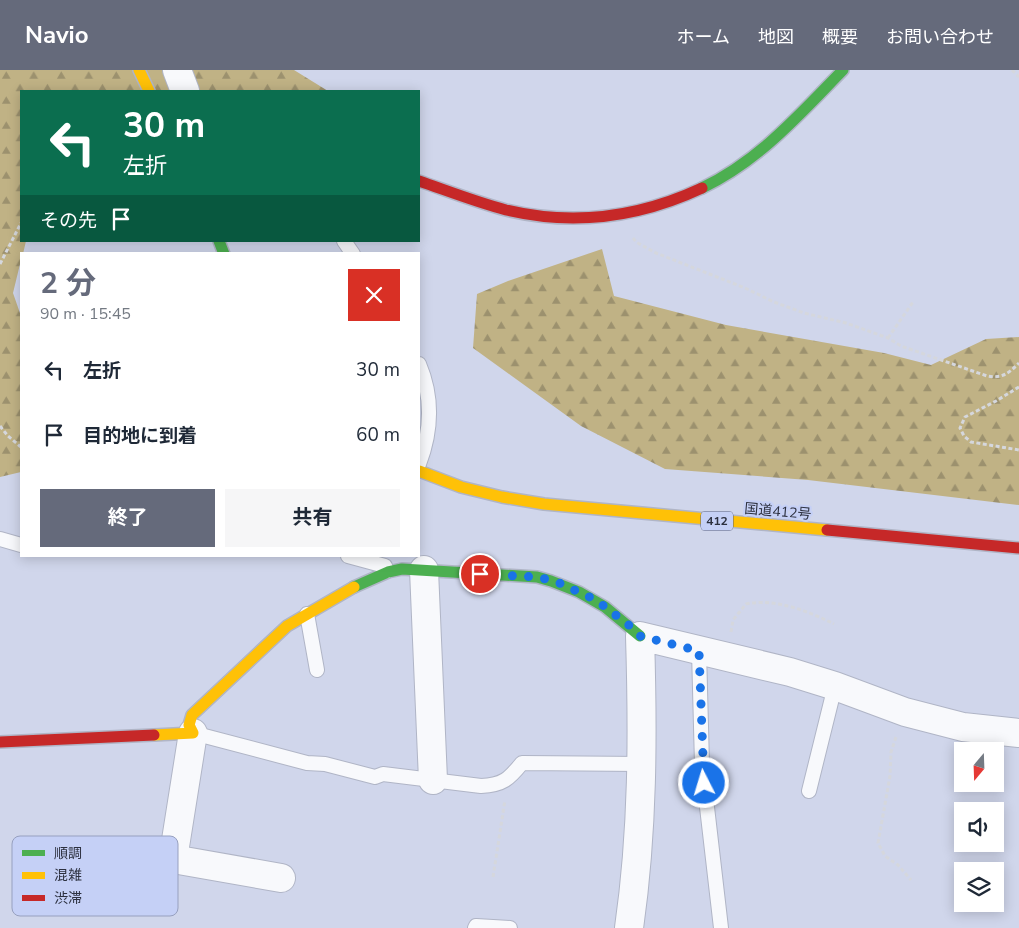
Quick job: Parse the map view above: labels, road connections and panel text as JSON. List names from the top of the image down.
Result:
{
  "streets": {
    "main road": ["国道412号", "412"]
  },
  "legend": ["順調", "混雑", "渋滞"],
  "north": "bottom",
  "page": {
    "header": "Navio",
    "nav": [
      "ホーム",
      "地図",
      "概要",
      "お問い合わせ"
    ],
    "turn": ["30 m", "左折"],
    "then": "その先",
    "heading": ["2 分", "90 m · 15:45"],
    "list": [
      {
        "name": "左折",
        "value": "30 m"
      },
      {
        "name": "目的地に到着",
        "value": "60 m"
      }
    ],
    "buttons": ["終了", "共有"]
  }
}
